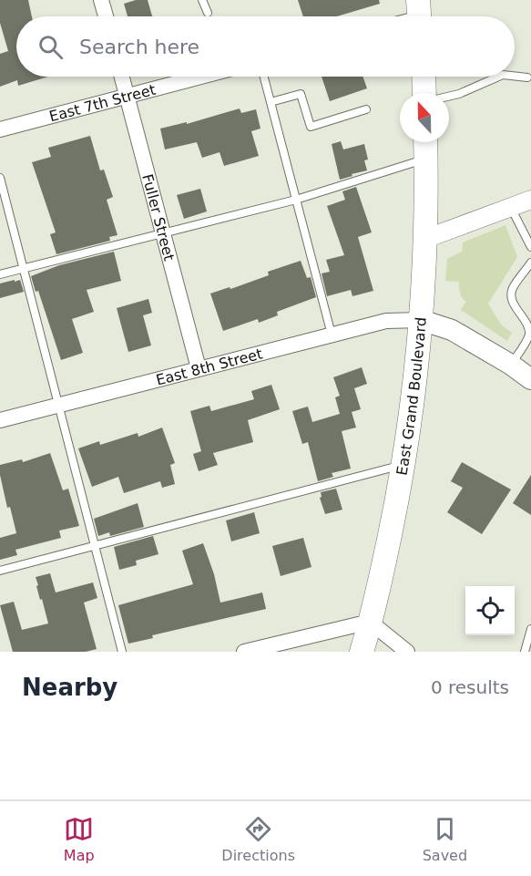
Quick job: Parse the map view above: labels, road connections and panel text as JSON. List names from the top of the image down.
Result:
{
  "streets": {
    "main road": ["East Grand Boulevard"],
    "street": ["East 7th Street", "Fuller Street", "East 8th Street"]
  },
  "crossings": [
    ["East 7th Street", "Fuller Street"],
    ["Fuller Street", "East 8th Street"],
    ["East 8th Street", "East Grand Boulevard"]
  ],
  "north": "top",
  "page": {
    "search": "Search here",
    "heading": ["Nearby", "0 results"],
    "nav": ["Map", "Directions", "Saved"]
  }
}
